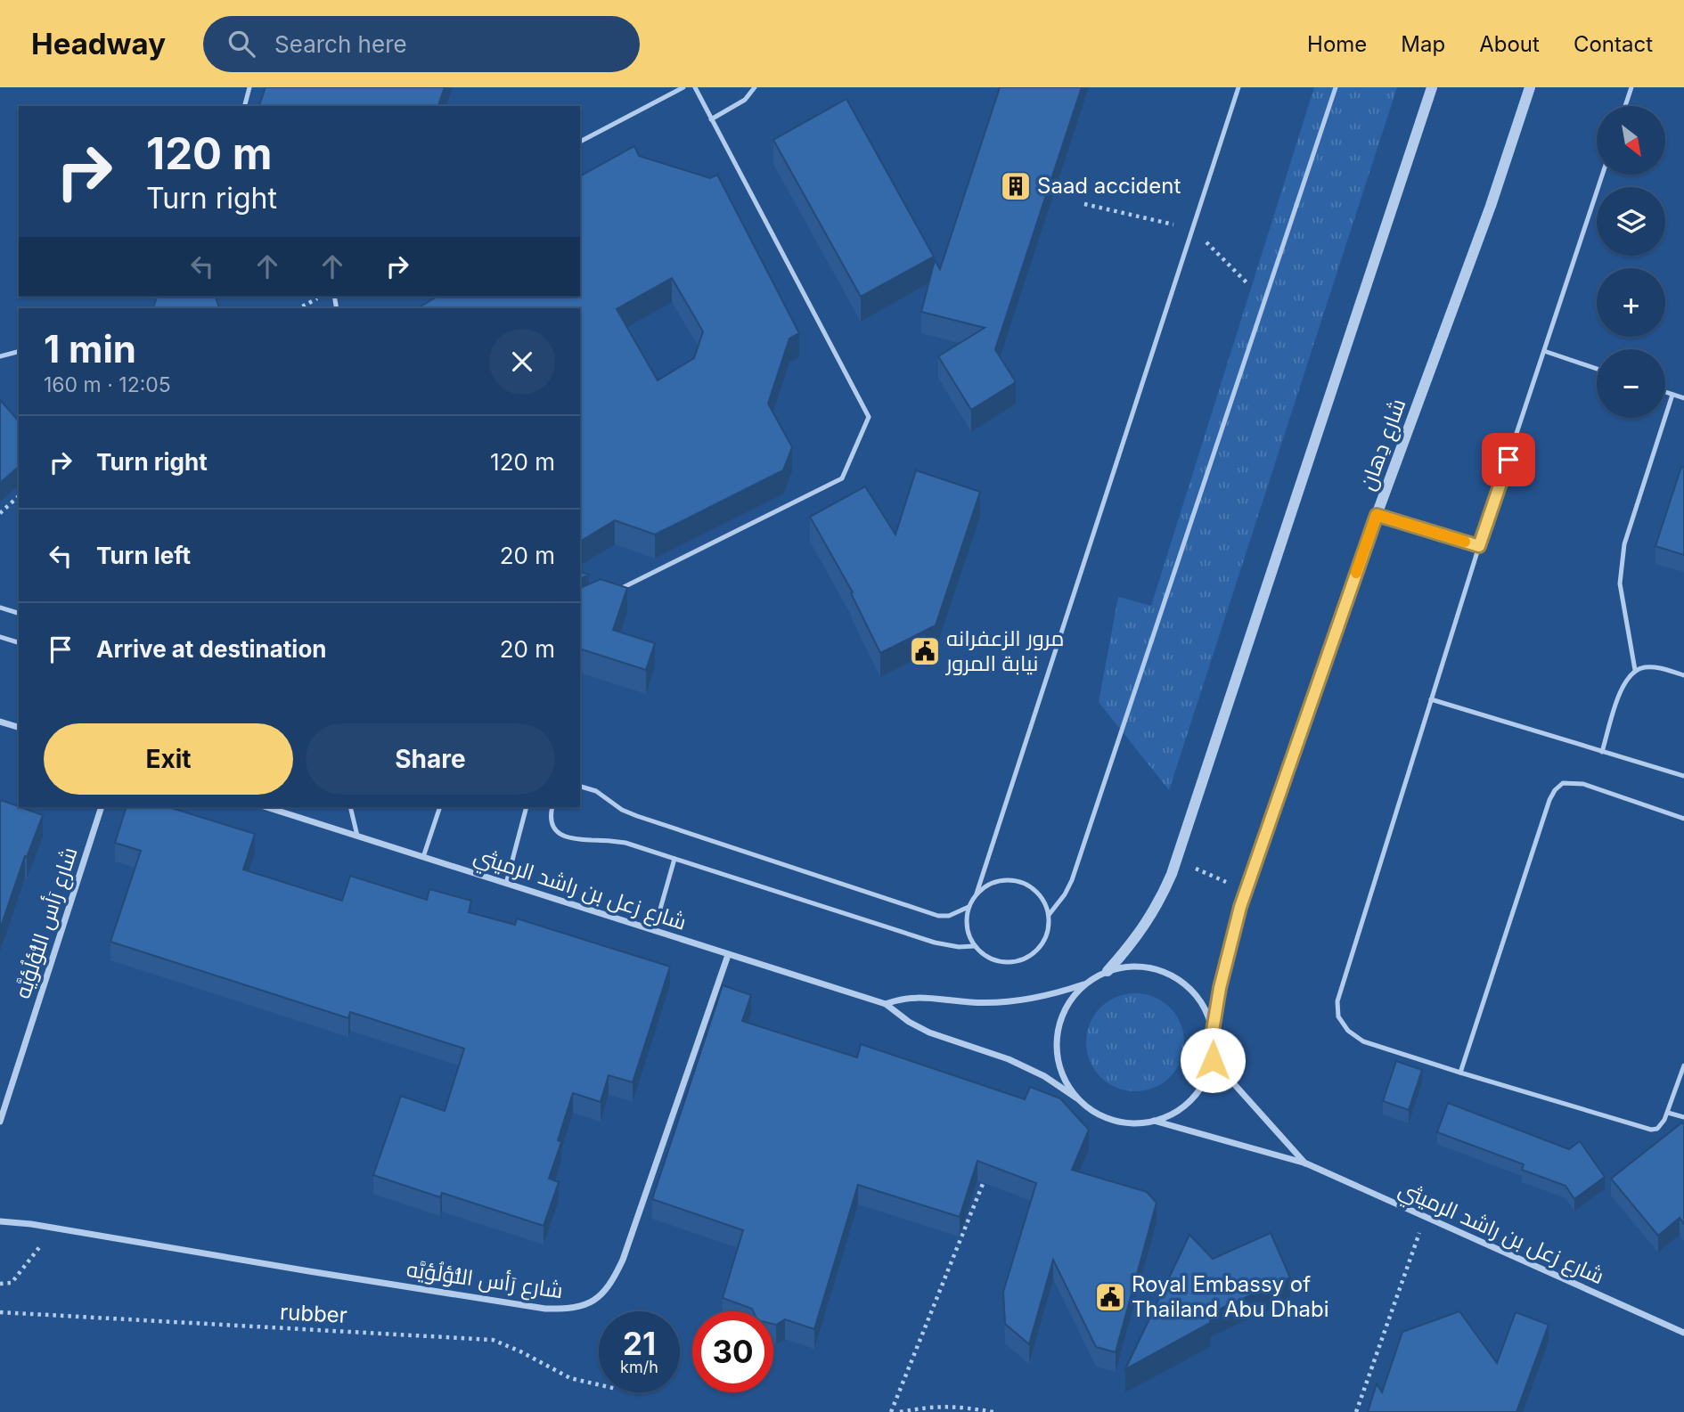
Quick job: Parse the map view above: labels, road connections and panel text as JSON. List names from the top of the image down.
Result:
{
  "streets": {
    "street": ["شارع دِهان", "شارع زعل بن راشد الرميثي", "شارع رَأس اللُّؤلُؤيَّه"],
    "path": ["rubber"]
  },
  "crossings": [
    ["شارع دِهان", "شارع زعل بن راشد الرميثي"],
    ["شارع زعل بن راشد الرميثي", "شارع رَأس اللُّؤلُؤيَّه"]
  ],
  "places": {
    "building": ["Saad accident"],
    "public building": ["مرور الزعفرانه نيابة المرور", "Royal Embassy of Thailand Abu Dhabi"]
  },
  "north": "bottom right",
  "page": {
    "header": "Headway",
    "search": "Search here",
    "nav": [
      "Home",
      "Map",
      "About",
      "Contact"
    ],
    "map_buttons": ["+", "−"],
    "turn": ["120 m", "Turn right"],
    "heading": ["1 min", "160 m · 12:05"],
    "list": [
      {
        "name": "Turn right",
        "value": "120 m"
      },
      {
        "name": "Turn left",
        "value": "20 m"
      },
      {
        "name": "Arrive at destination",
        "value": "20 m"
      }
    ],
    "buttons": ["Exit", "Share"],
    "speed": "21 km/h",
    "limit": "30"
  }
}
